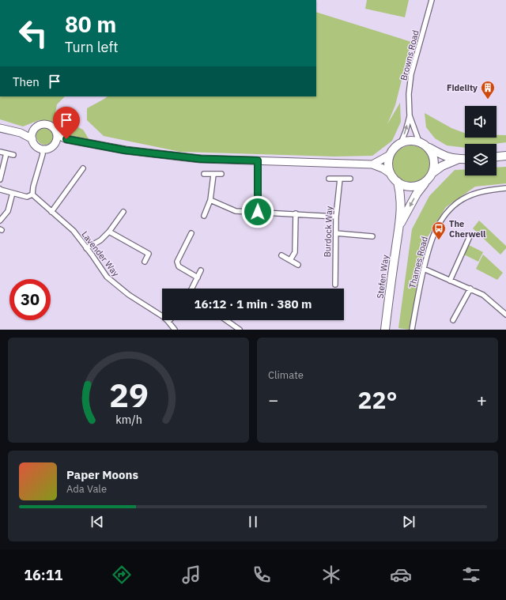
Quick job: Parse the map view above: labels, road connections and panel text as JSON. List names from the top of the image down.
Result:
{
  "streets": {
    "highway": ["Stefen Way"],
    "street": [
      "Browns Road",
      "Burdock Way",
      "Lavender Way",
      "Thames Road"
    ]
  },
  "places": {
    "building": ["Fidelity"],
    "bus stop": ["The Cherwell"]
  },
  "page": {
    "turn": ["80 m", "Turn left"],
    "then": "Then",
    "limit": "30",
    "trip": "16:12 · 1 min · 380 m",
    "tile": "Climate",
    "heat": ["−", "22°", "+"],
    "song": ["Paper Moons", "Ada Vale"],
    "tabs": "16:11",
    "gauge": ["29", "km/h"]
  }
}
